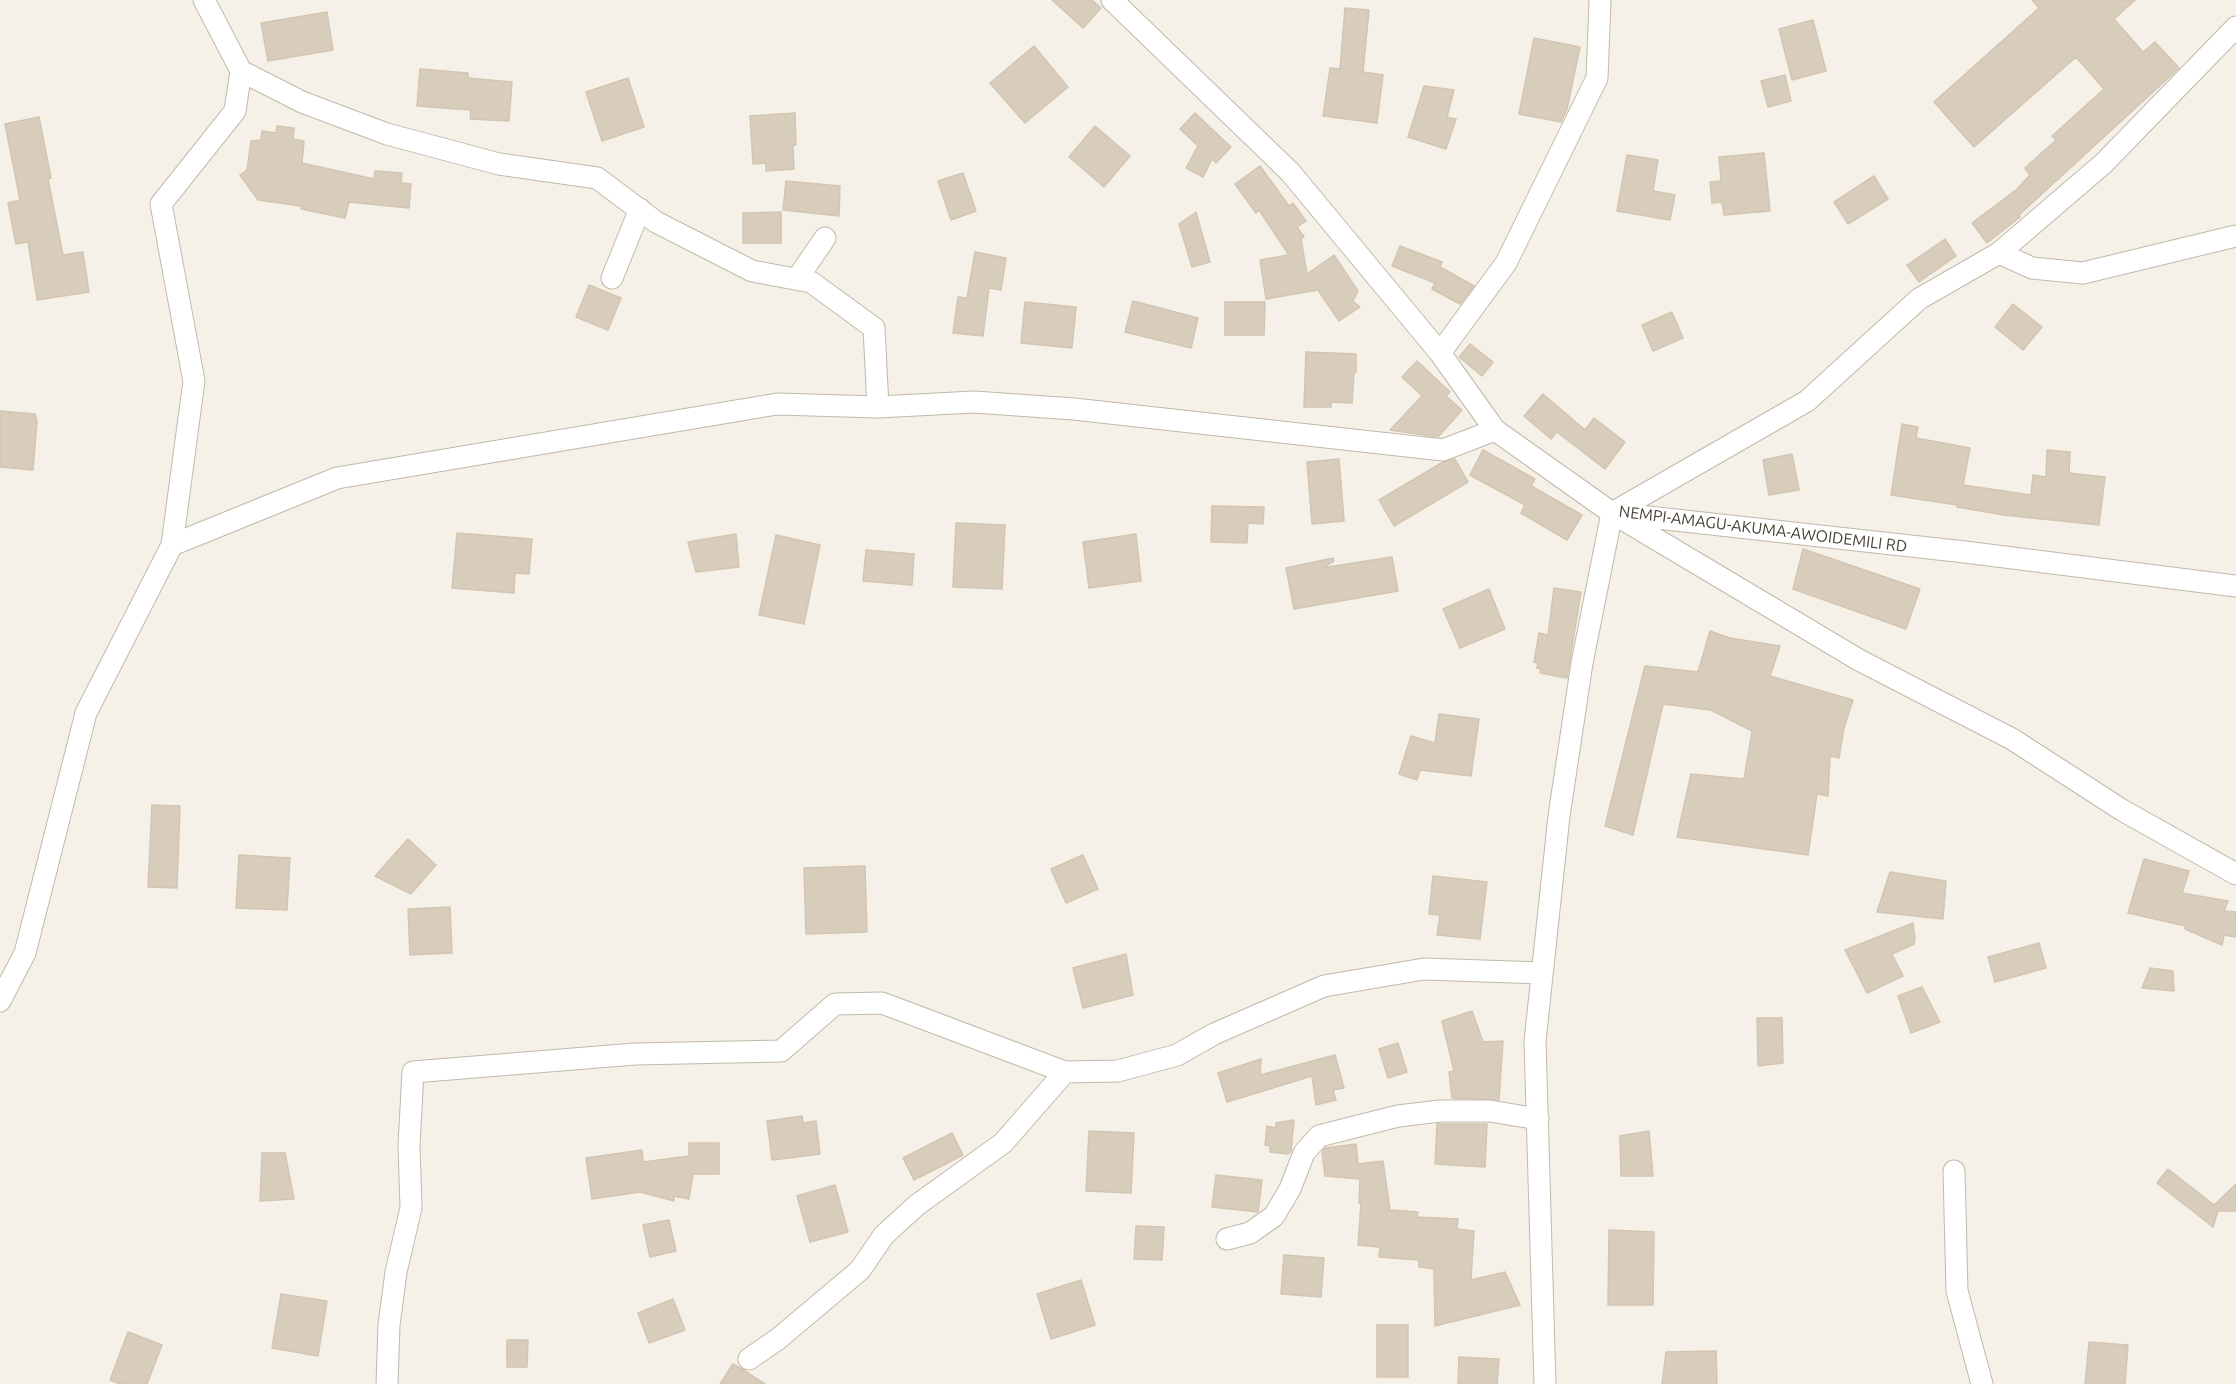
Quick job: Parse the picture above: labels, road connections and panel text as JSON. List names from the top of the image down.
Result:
{
  "streets": {
    "street": ["NEMPI-AMAGU-AKUMA-AWOIDEMILI RD"]
  }
}
